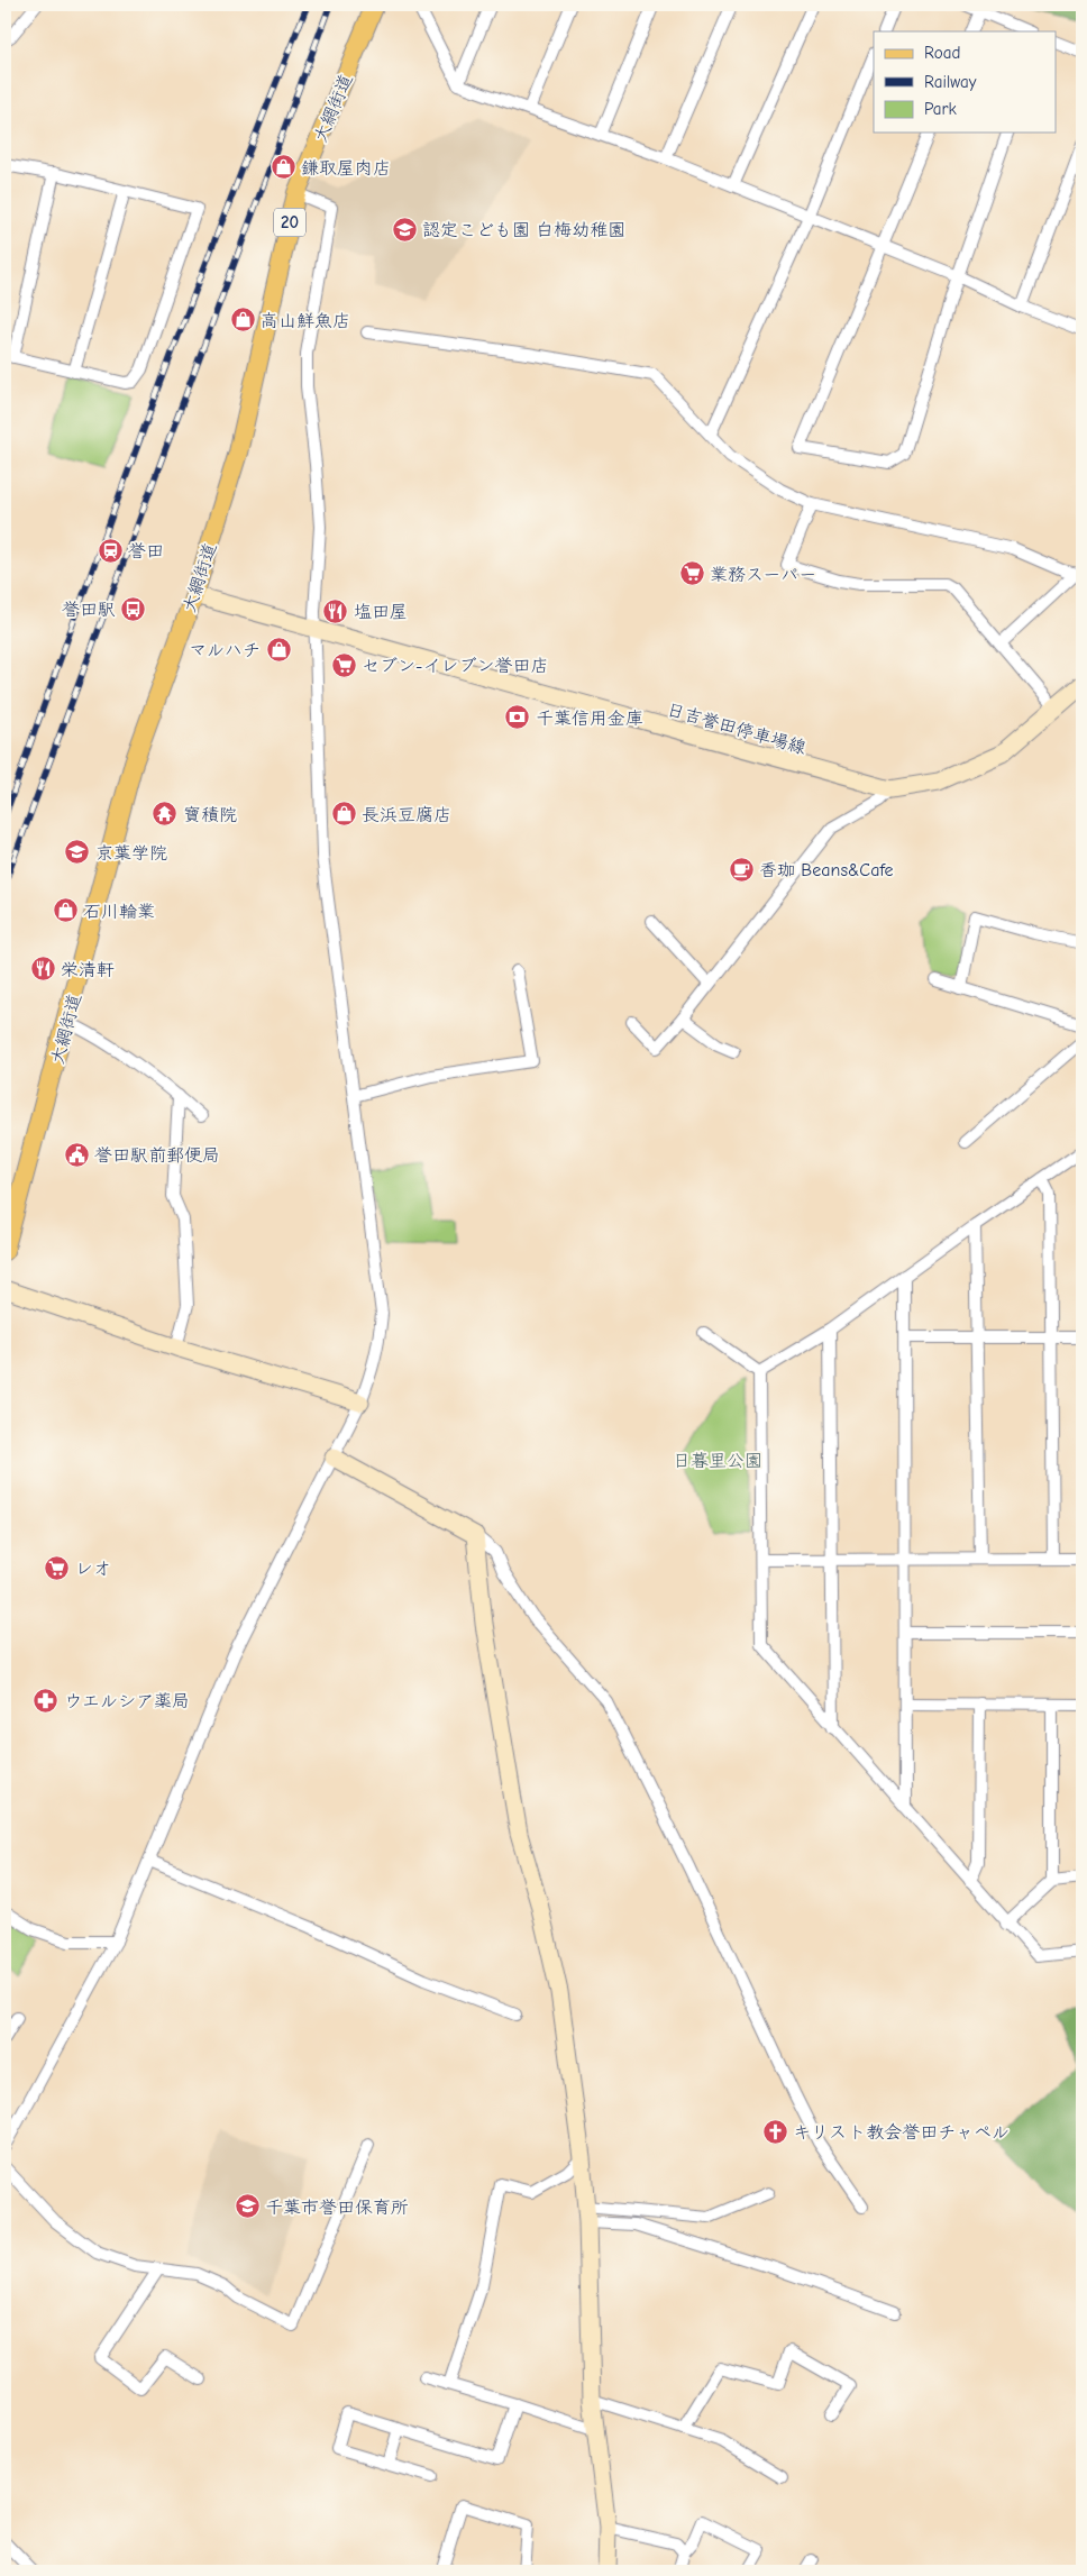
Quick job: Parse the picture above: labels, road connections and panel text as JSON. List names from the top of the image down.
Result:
{
  "streets": {
    "main road": ["大網街道", "20"],
    "street": ["日吉誉田停車場線"]
  },
  "crossings": [
    ["大網街道", "日吉誉田停車場線"]
  ],
  "parks": ["日暮里公園"],
  "places": {
    "shop": [
      "鎌取屋肉店",
      "高山鮮魚店",
      "マルハチ",
      "長浜豆腐店",
      "石川輪業"
    ],
    "school or university": ["認定こども園 白梅幼稚園", "京葉学院", "千葉市誉田保育所"],
    "station": ["誉田"],
    "supermarket": ["業務スーパー", "セブン-イレブン誉田店", "レオ"],
    "bus stop": ["誉田駅"],
    "restaurant": ["塩田屋", "栄清軒"],
    "bank": ["千葉信用金庫"],
    "temple": ["寶積院"],
    "cafe": ["香珈 Beans&Cafe"],
    "public building": ["誉田駅前郵便局"],
    "pharmacy": ["ウエルシア薬局"],
    "church": ["キリスト教会誉田チャペル"]
  },
  "legend": ["Road", "Railway", "Park"]
}
